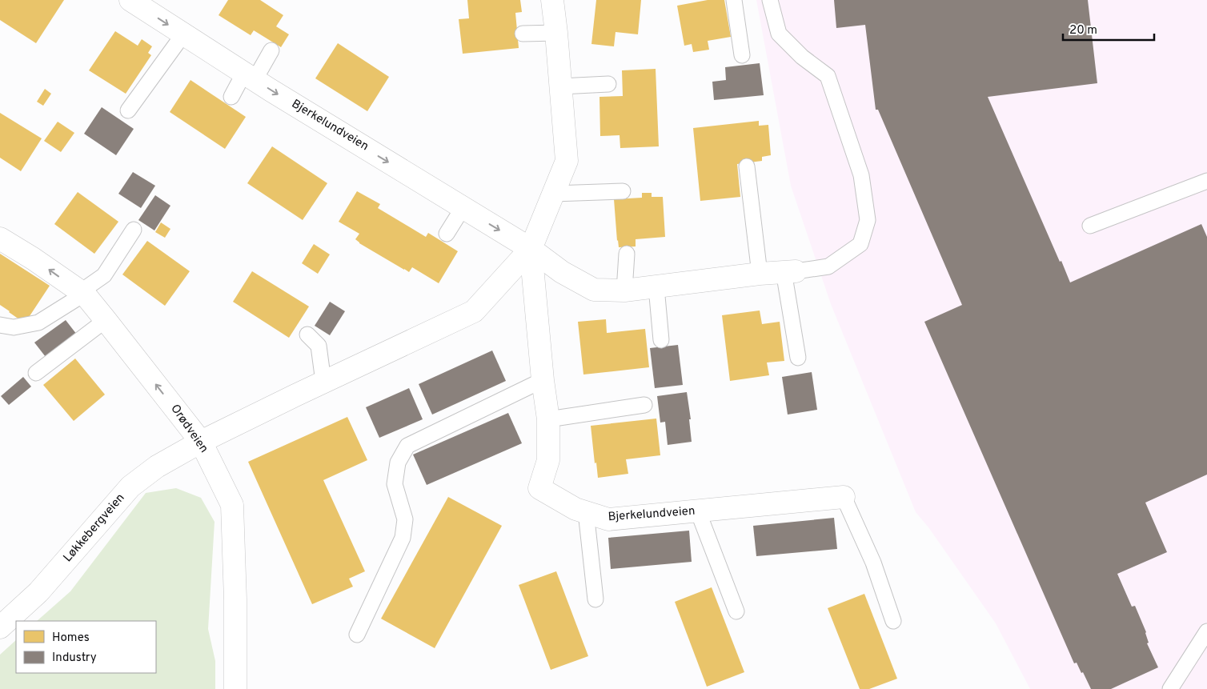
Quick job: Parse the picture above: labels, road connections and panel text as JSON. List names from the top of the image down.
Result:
{
  "streets": {
    "street": ["Bjerkelundveien", "Orødveien", "Løkkebergveien"]
  },
  "crossings": [
    ["Bjerkelundveien", "Løkkebergveien"],
    ["Orødveien", "Løkkebergveien"]
  ],
  "one_way": ["Orødveien"],
  "legend": ["Homes", "Industry"],
  "scale_bar": "20 m"
}
